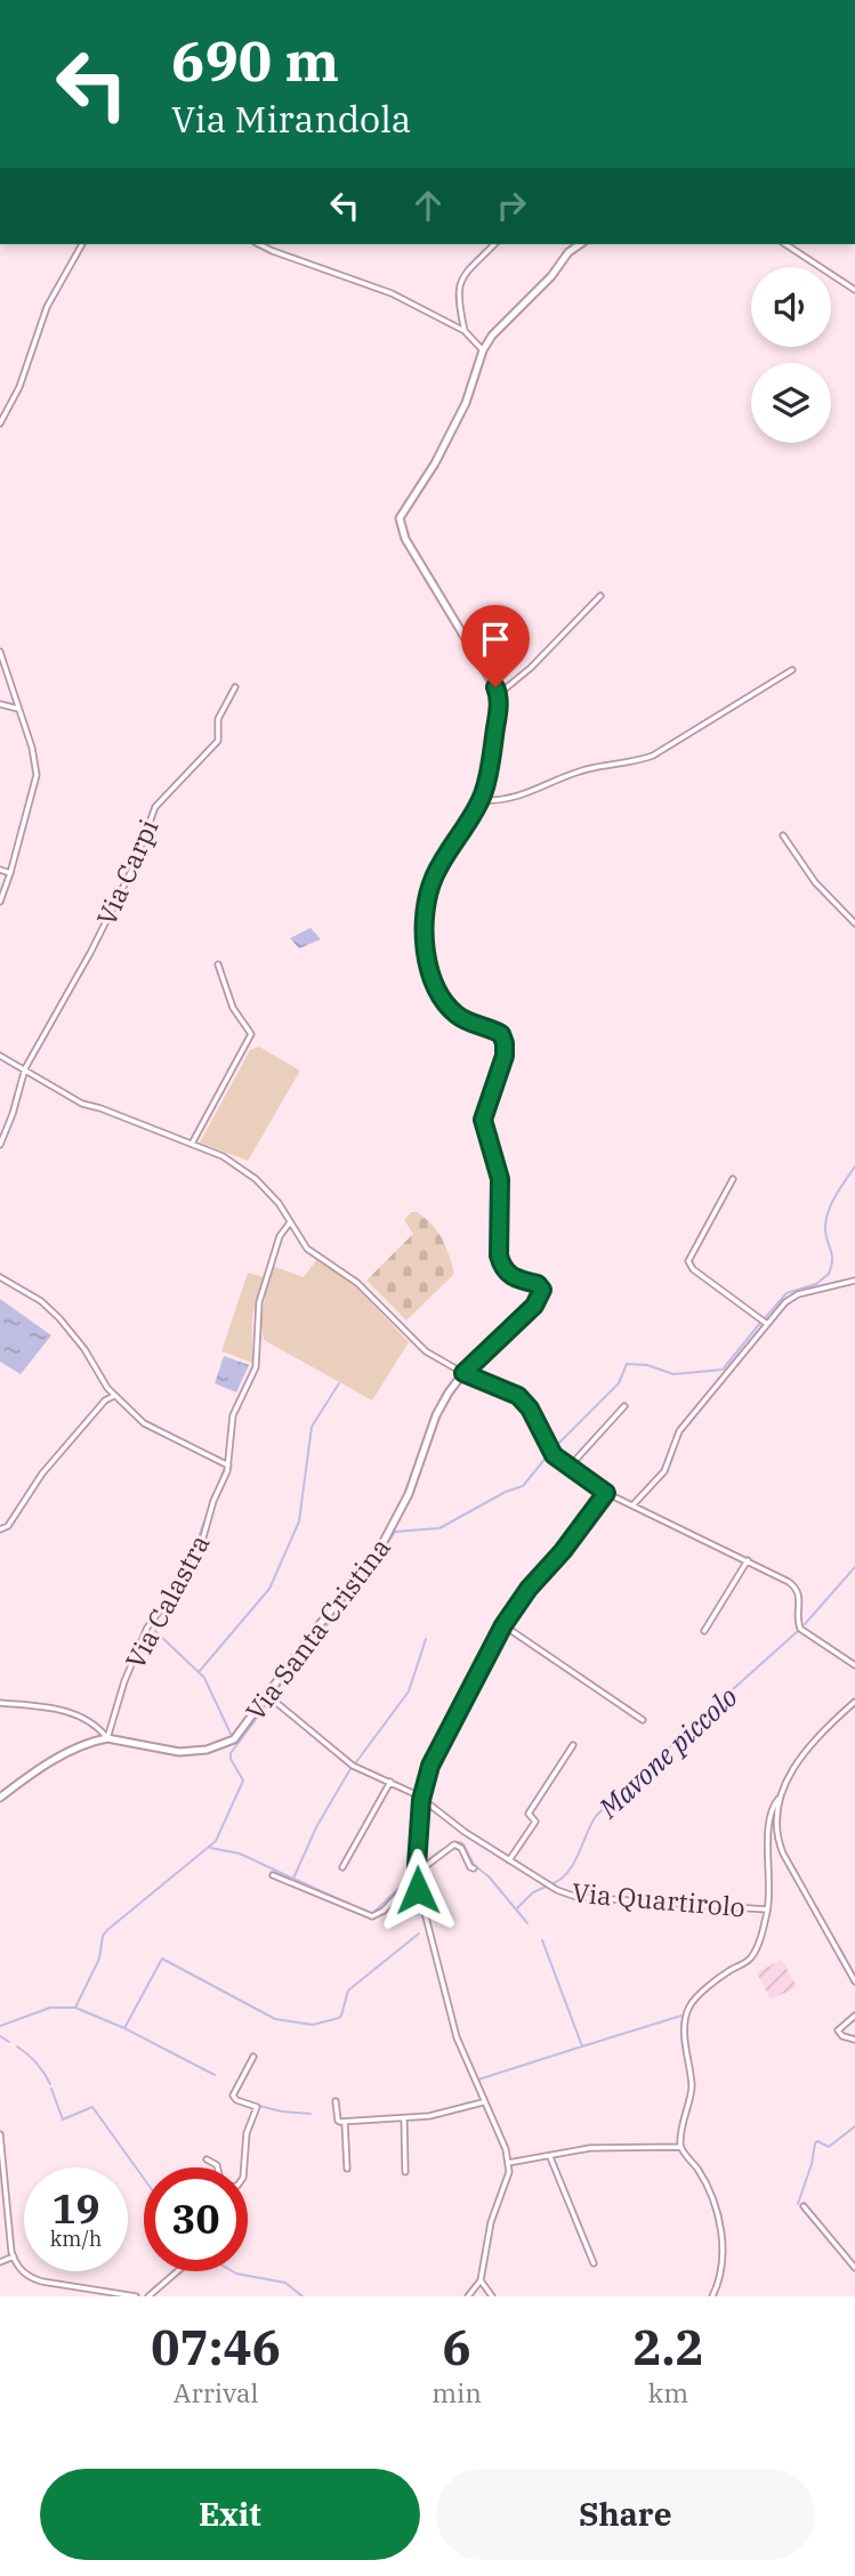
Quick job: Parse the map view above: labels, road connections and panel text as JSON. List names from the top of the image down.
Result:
{
  "streets": {
    "street": [
      "Via Carpi",
      "Via Calastra",
      "Via Santa Cristina",
      "Via Quartirolo"
    ]
  },
  "crossings": [
    ["Via Calastra", "Via Santa Cristina"],
    ["Via Santa Cristina", "Via Quartirolo"]
  ],
  "water": ["Mavone piccolo"],
  "page": {
    "turn": ["690 m", "Via Mirandola"],
    "speed": "19 km/h",
    "limit": "30",
    "eta": [
      "07:46",
      "Arrival",
      "6",
      "min",
      "2.2",
      "km"
    ],
    "buttons": ["Exit", "Share"]
  }
}
